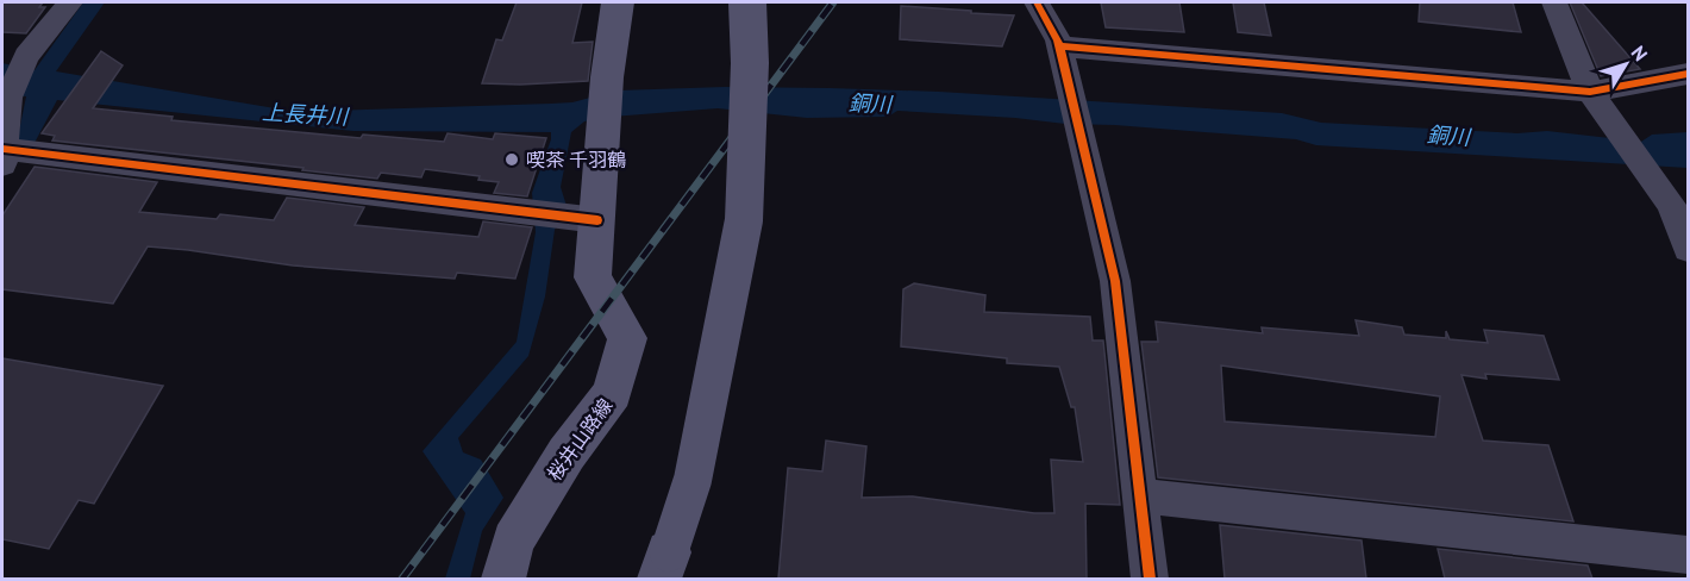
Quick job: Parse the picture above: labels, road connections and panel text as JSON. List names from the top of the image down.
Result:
{
  "streets": {
    "main road": ["桜井山路線"]
  },
  "water": ["銅川", "上長井川"],
  "places": ["喫茶 千羽鶴"],
  "north": "top right"
}
